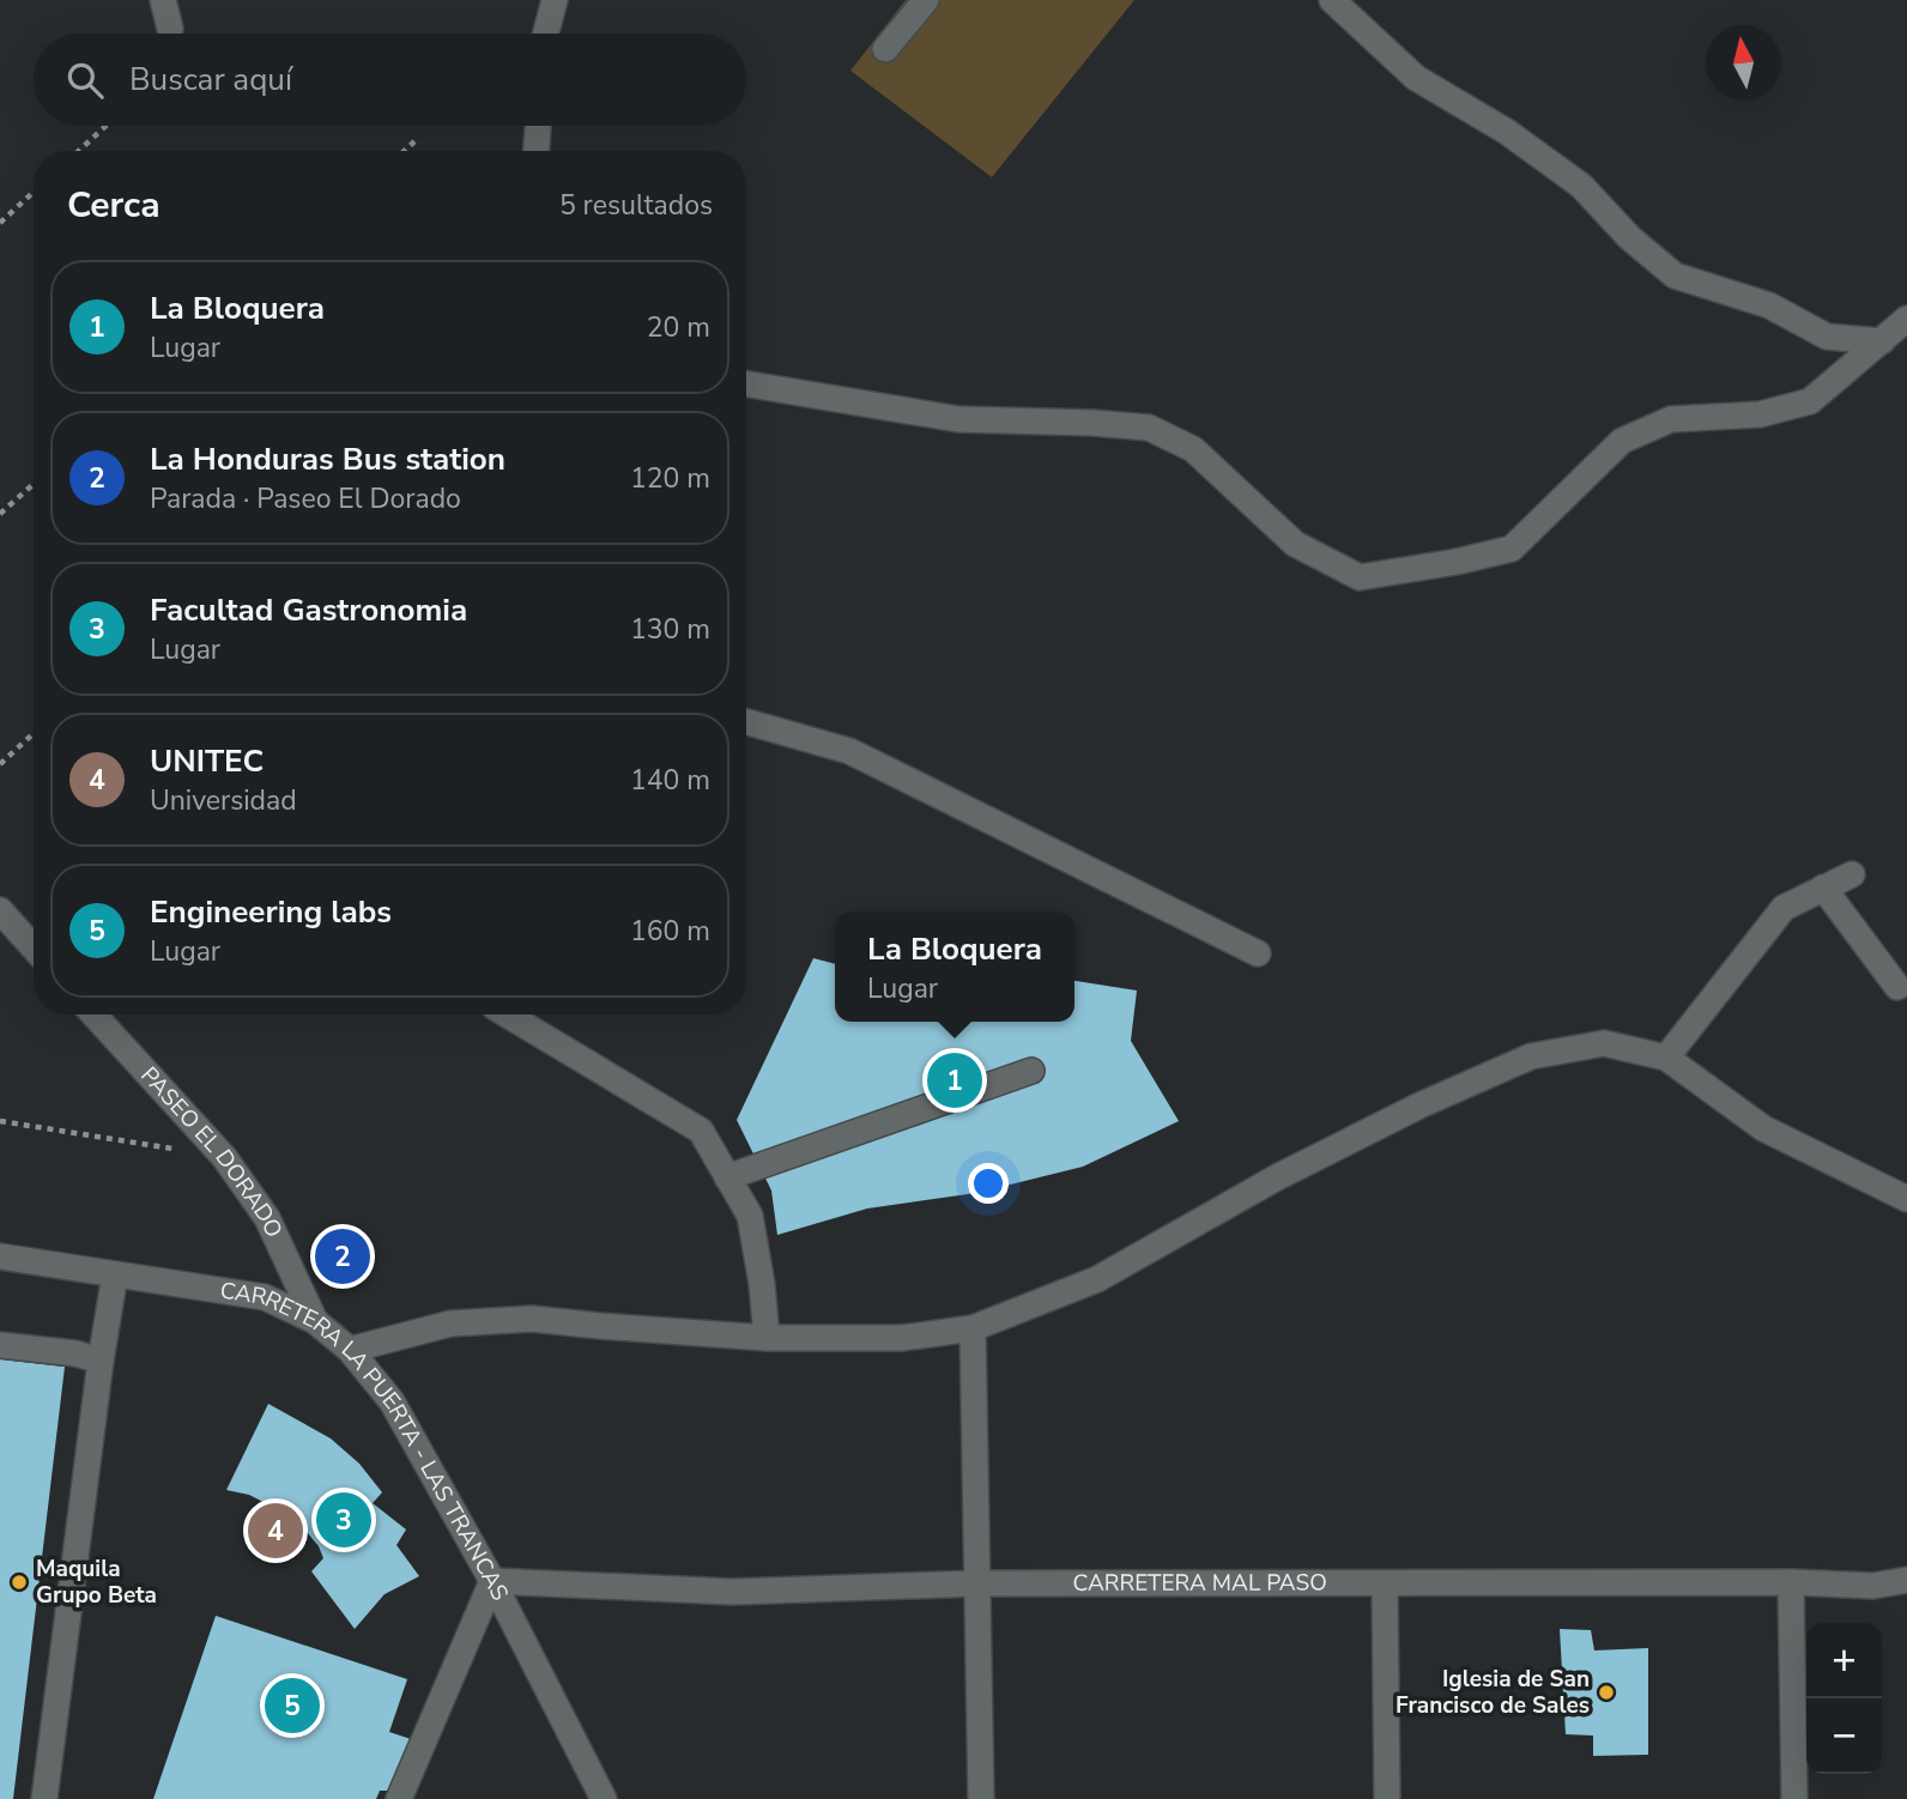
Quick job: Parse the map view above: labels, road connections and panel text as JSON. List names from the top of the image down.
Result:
{
  "streets": {
    "street": ["PASEO EL DORADO", "CARRETERA LA PUERTA - LAS TRANCAS", "CARRETERA MAL PASO"]
  },
  "crossings": [
    ["PASEO EL DORADO", "CARRETERA LA PUERTA - LAS TRANCAS"],
    ["CARRETERA LA PUERTA - LAS TRANCAS", "CARRETERA MAL PASO"]
  ],
  "places": ["Maquila Grupo Beta", "Iglesia de San Francisco de Sales"],
  "north": "top",
  "page": {
    "search": "Buscar aquí",
    "heading": ["Cerca", "5 resultados"],
    "list": [
      {
        "mark": "1",
        "name": "La Bloquera",
        "note": "Lugar",
        "value": "20 m"
      },
      {
        "mark": "2",
        "name": "La Honduras Bus station",
        "note": "Parada · Paseo El Dorado",
        "value": "120 m"
      },
      {
        "mark": "3",
        "name": "Facultad Gastronomia",
        "note": "Lugar",
        "value": "130 m"
      },
      {
        "mark": "4",
        "name": "UNITEC",
        "note": "Universidad",
        "value": "140 m"
      },
      {
        "mark": "5",
        "name": "Engineering labs",
        "note": "Lugar",
        "value": "160 m"
      }
    ],
    "popup": ["La Bloquera", "Lugar"],
    "pins": [
      "1",
      "2",
      "3",
      "4",
      "5"
    ],
    "map_buttons": ["+", "−"]
  }
}
